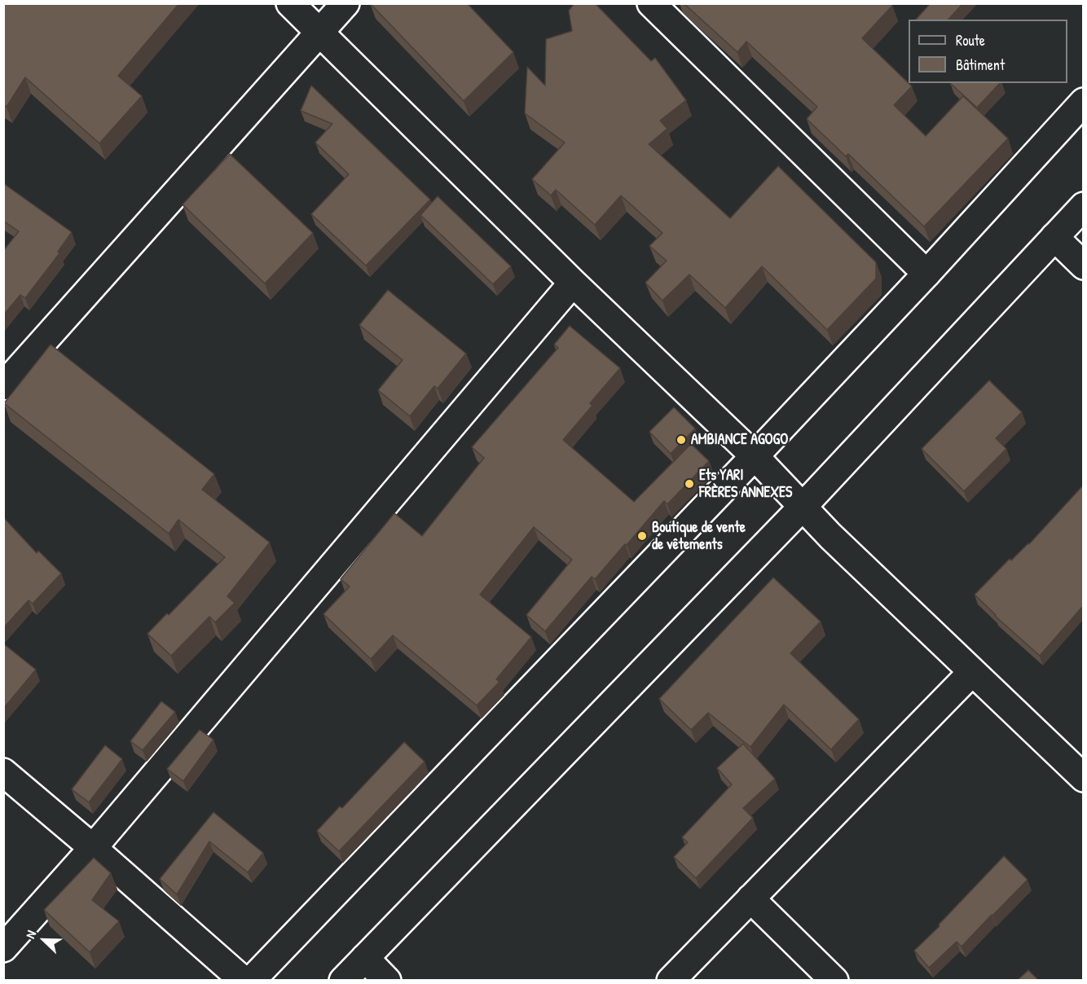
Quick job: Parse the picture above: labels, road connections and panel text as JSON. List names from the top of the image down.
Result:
{
  "places": ["AMBIANCE AGOGO", "Ets YARI FRÈRES ANNEXES", "Boutique de vente de vêtements"],
  "legend": ["Route", "Bâtiment"],
  "north": "top left"
}
